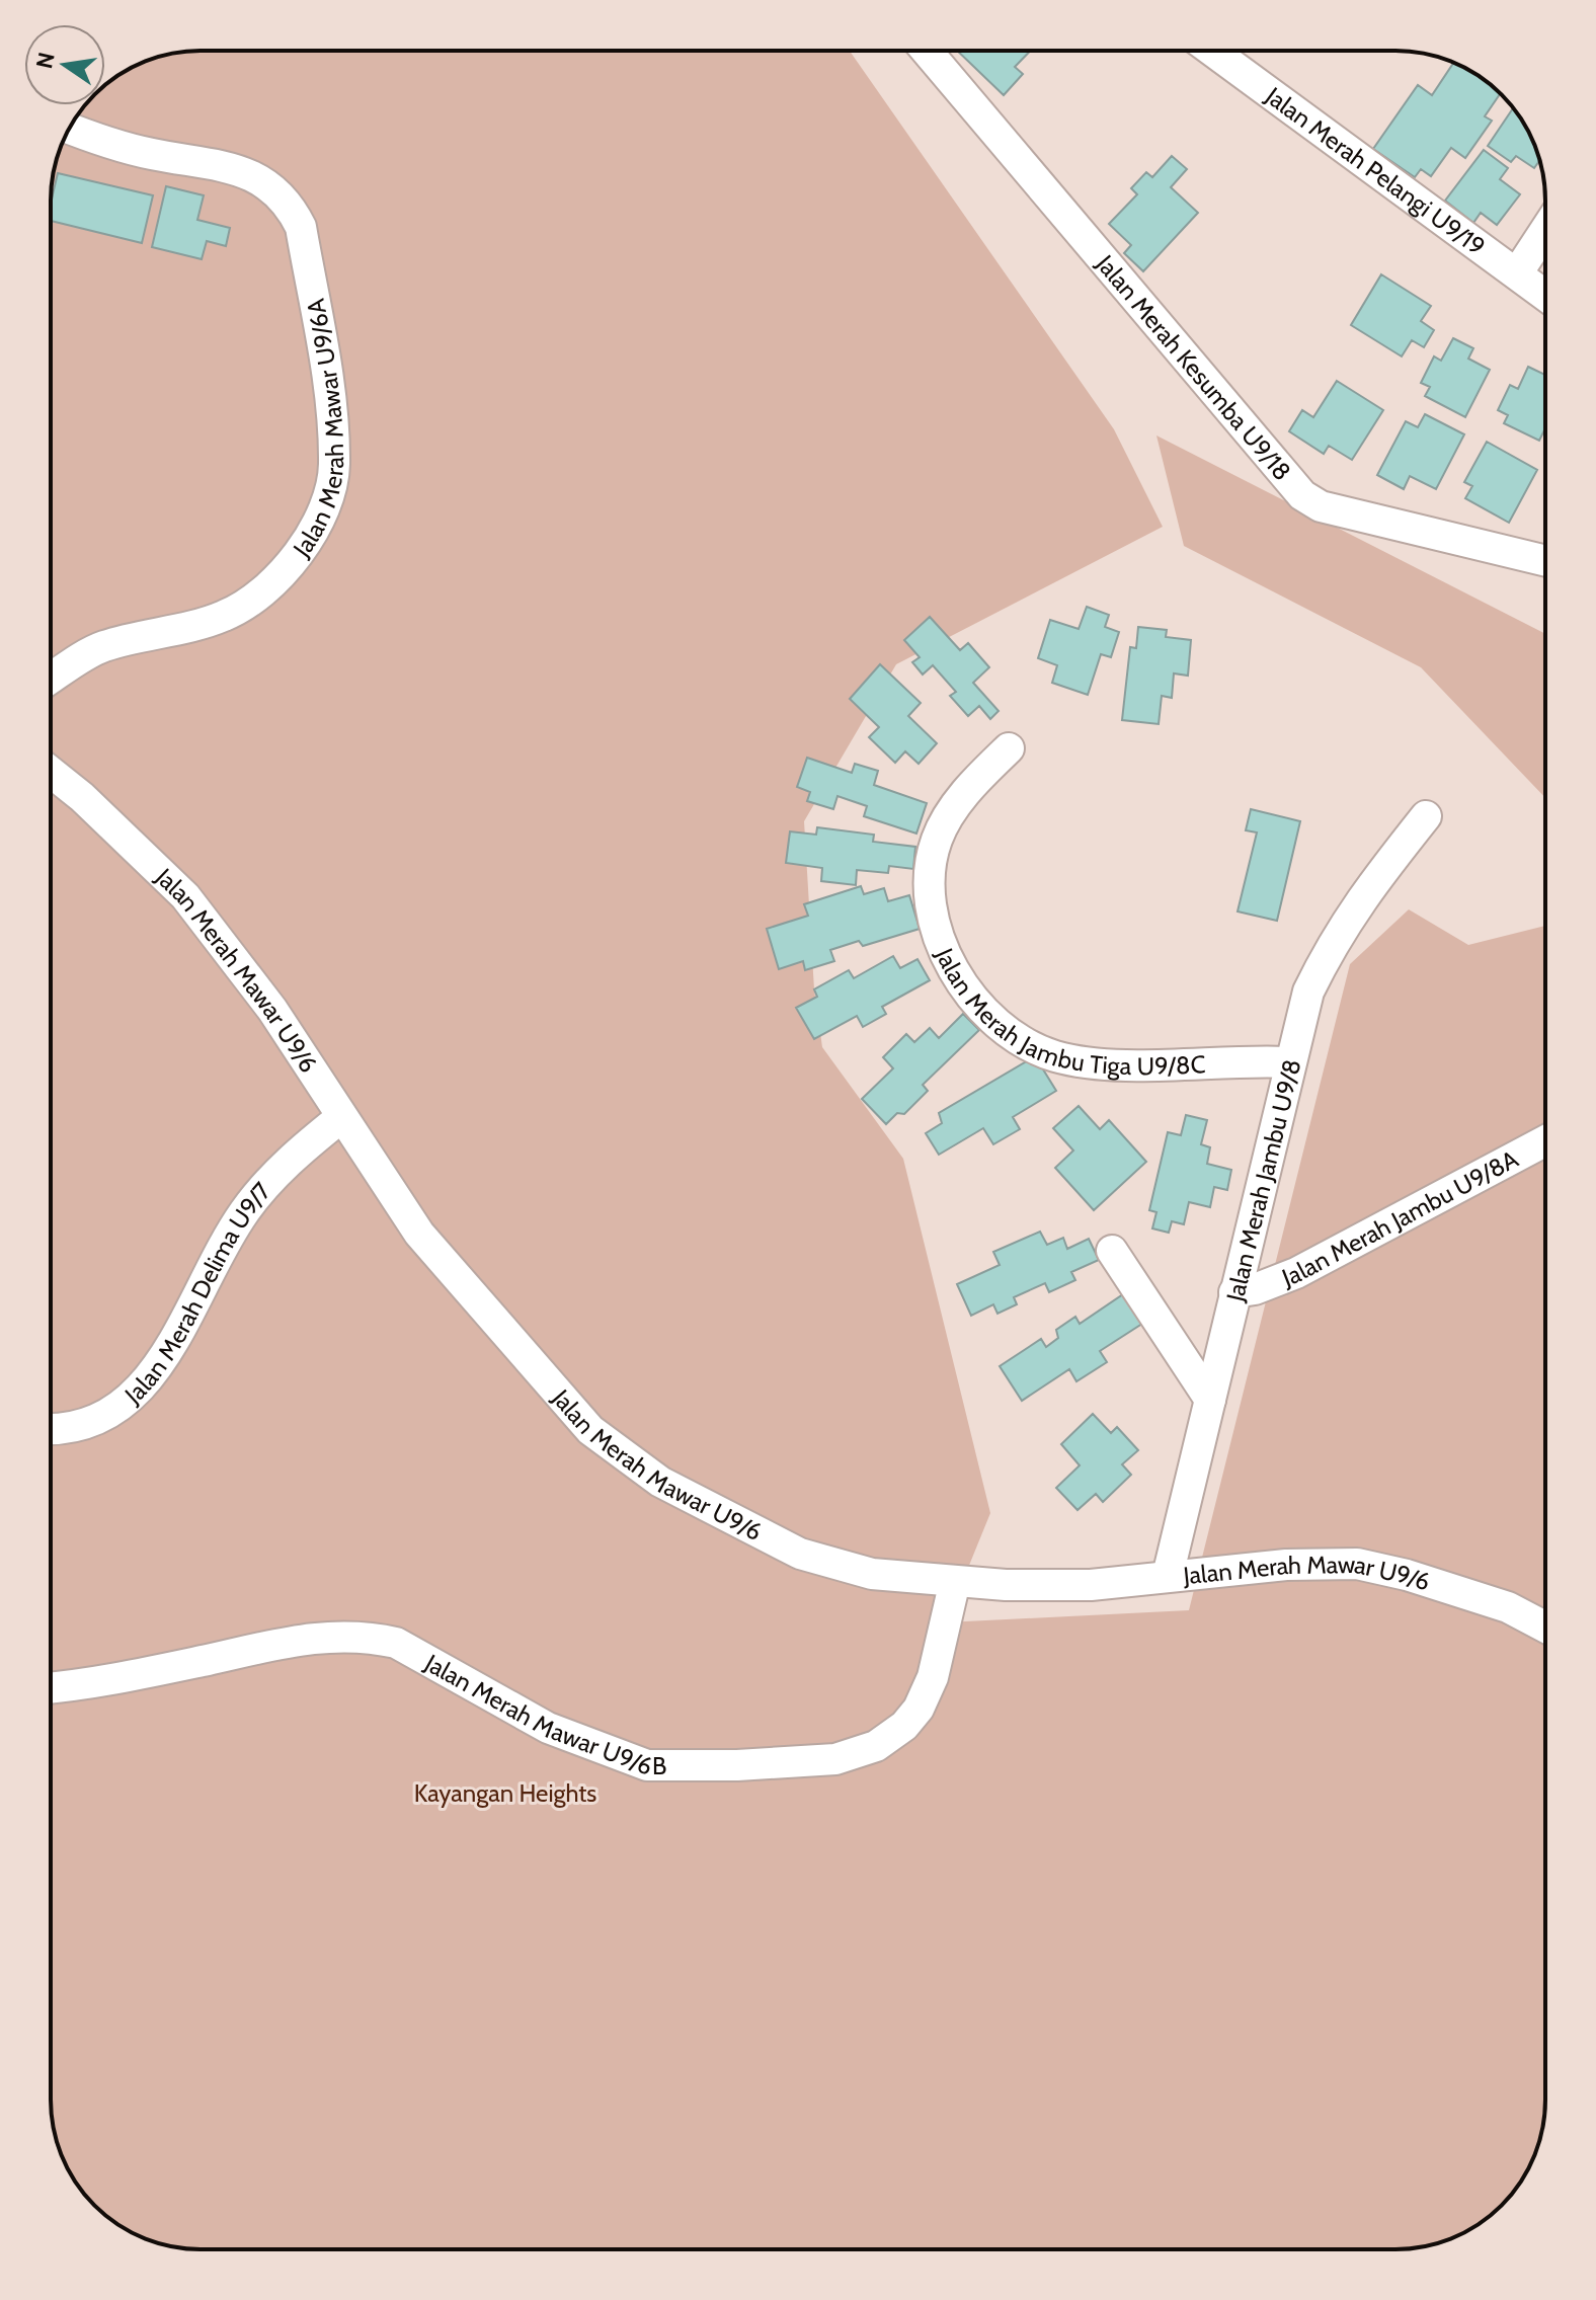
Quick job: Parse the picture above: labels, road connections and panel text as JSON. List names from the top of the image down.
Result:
{
  "streets": {
    "street": [
      "Jalan Merah Pelangi U9/19",
      "Jalan Merah Kesumba U9/18",
      "Jalan Merah Mawar U9/6A",
      "Jalan Merah Mawar U9/6",
      "Jalan Merah Jambu Tiga U9/8C",
      "Jalan Merah Jambu U9/8",
      "Jalan Merah Jambu U9/8A",
      "Jalan Merah Delima U9/7",
      "Jalan Merah Mawar U9/6B"
    ]
  },
  "crossings": [
    ["Jalan Merah Mawar U9/6", "Jalan Merah Jambu U9/8"],
    ["Jalan Merah Mawar U9/6", "Jalan Merah Delima U9/7"],
    ["Jalan Merah Mawar U9/6", "Jalan Merah Mawar U9/6B"],
    ["Jalan Merah Jambu Tiga U9/8C", "Jalan Merah Jambu U9/8"],
    ["Jalan Merah Jambu U9/8", "Jalan Merah Jambu U9/8A"]
  ],
  "parks": ["Kayangan Heights"],
  "north": "left"
}
